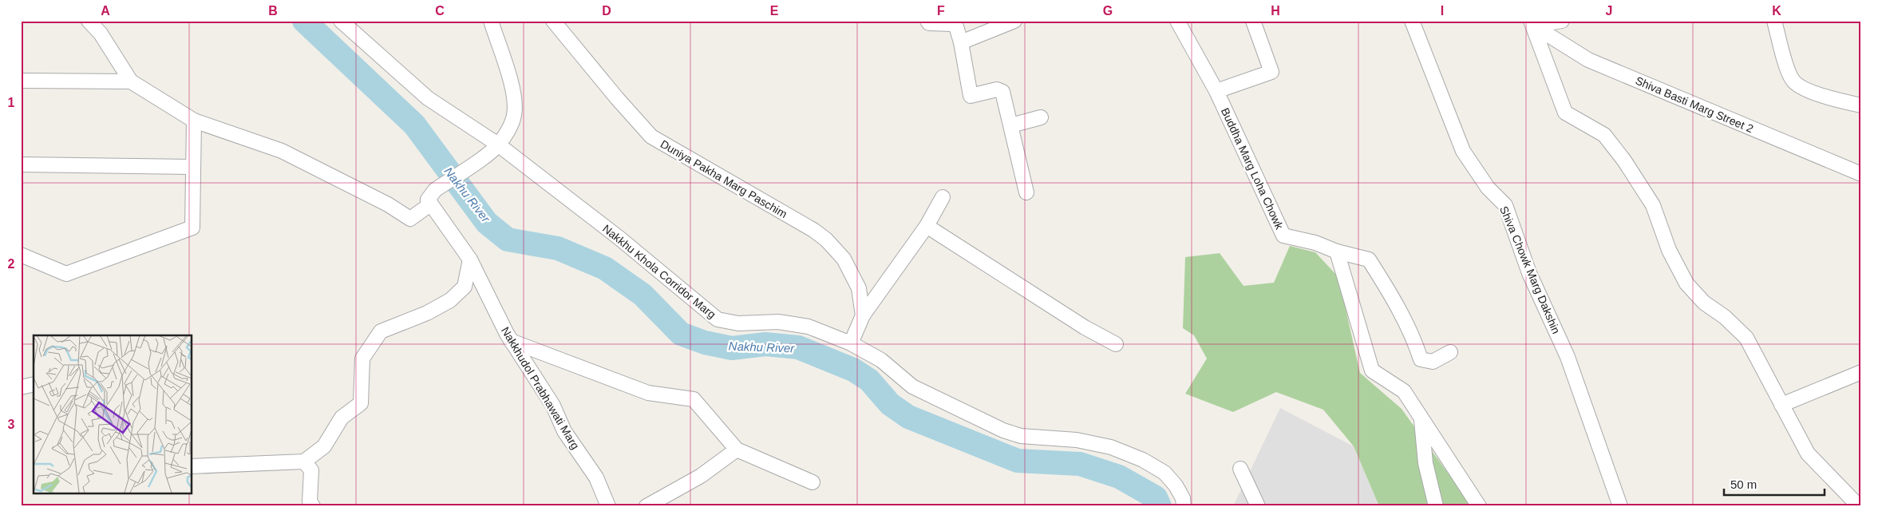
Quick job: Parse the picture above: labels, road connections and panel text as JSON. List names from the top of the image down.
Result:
{
  "streets": {
    "street": [
      "Shiva Basti Marg Street 2",
      "Buddha Marg Loha Chowk",
      "Duniya Pakha Marg Paschim",
      "Shiva Chowk Marg Dakshin",
      "Nakkhu Khola Corridor Marg",
      "Nakkhudol Prabhawati Marg"
    ]
  },
  "water": ["Nakhu River"],
  "scale_bar": "50 m",
  "grid": {
    "columns": [
      "A",
      "B",
      "C",
      "D",
      "E",
      "F",
      "G",
      "H",
      "I",
      "J",
      "K"
    ],
    "rows": ["1", "2", "3"]
  }
}
